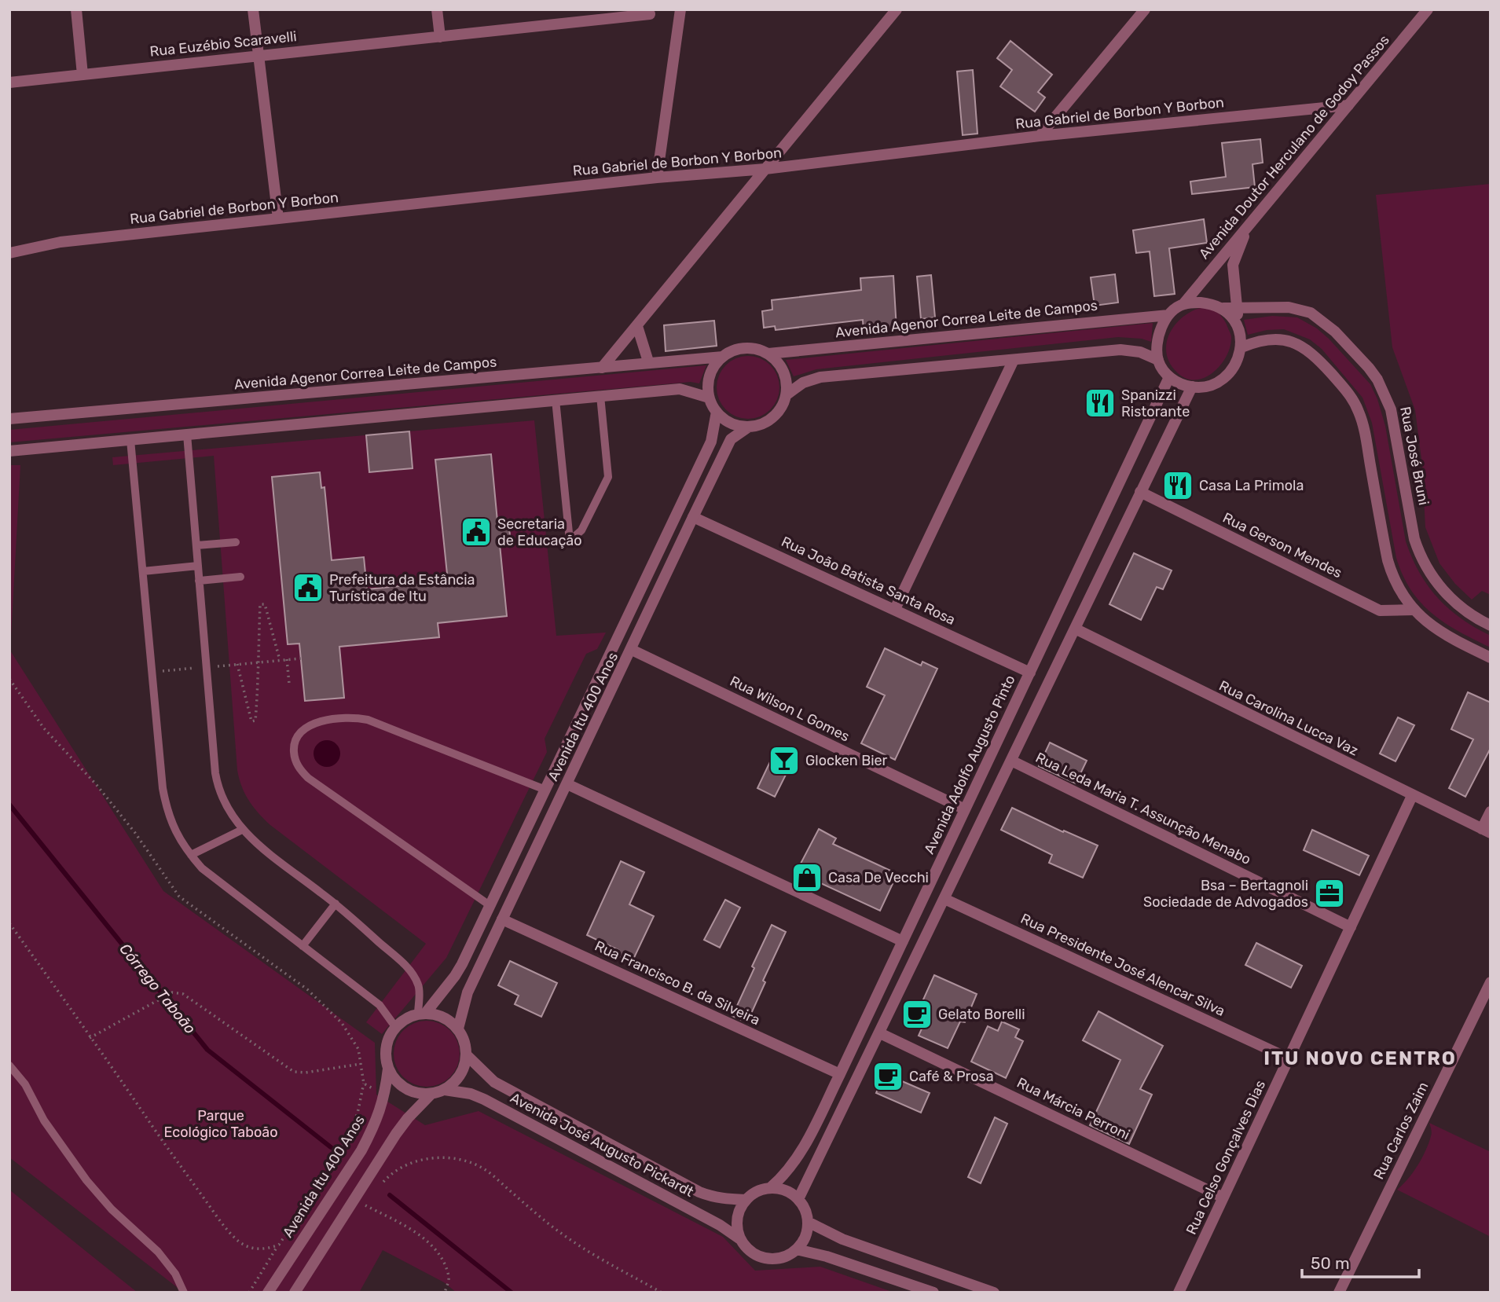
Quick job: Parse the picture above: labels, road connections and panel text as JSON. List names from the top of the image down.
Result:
{
  "streets": {
    "street": [
      "Rua Euzébio Scaravelli",
      "Rua Gabriel de Borbon Y Borbon",
      "Avenida Doutor Herculano de Godoy Passos",
      "Avenida Agenor Correa Leite de Campos",
      "Rua José Bruni",
      "Rua Gerson Mendes",
      "Rua João Batista Santa Rosa",
      "Rua Wilson L Gomes",
      "Avenida Itu 400 Anos",
      "Rua Carolina Lucca Vaz",
      "Avenida Adolfo Augusto Pinto",
      "Rua Leda Maria T. Assunção Menabo",
      "Rua Presidente José Alencar Silva",
      "Rua Francisco B. da Silveira",
      "Rua Márcia Perroni",
      "Rua Carlos Zaim",
      "Avenida José Augusto Pickardt",
      "Rua Celso Gonçalves Dias"
    ]
  },
  "crossings": [
    ["Rua Gabriel de Borbon Y Borbon", "Avenida Doutor Herculano de Godoy Passos"],
    ["Avenida Doutor Herculano de Godoy Passos", "Avenida Agenor Correa Leite de Campos"],
    ["Avenida Doutor Herculano de Godoy Passos", "Rua José Bruni"],
    ["Avenida Doutor Herculano de Godoy Passos", "Avenida Adolfo Augusto Pinto"],
    ["Avenida Agenor Correa Leite de Campos", "Rua José Bruni"],
    ["Avenida Agenor Correa Leite de Campos", "Avenida Itu 400 Anos"],
    ["Avenida Agenor Correa Leite de Campos", "Avenida Adolfo Augusto Pinto"],
    ["Rua José Bruni", "Avenida Adolfo Augusto Pinto"],
    ["Rua João Batista Santa Rosa", "Avenida Itu 400 Anos"],
    ["Rua João Batista Santa Rosa", "Avenida Adolfo Augusto Pinto"],
    ["Rua Wilson L Gomes", "Avenida Itu 400 Anos"],
    ["Rua Wilson L Gomes", "Avenida Adolfo Augusto Pinto"],
    ["Avenida Itu 400 Anos", "Rua Francisco B. da Silveira"],
    ["Avenida Itu 400 Anos", "Avenida José Augusto Pickardt"],
    ["Rua Carolina Lucca Vaz", "Rua Celso Gonçalves Dias"],
    ["Avenida Adolfo Augusto Pinto", "Rua Francisco B. da Silveira"],
    ["Avenida Adolfo Augusto Pinto", "Avenida José Augusto Pickardt"],
    ["Rua Leda Maria T. Assunção Menabo", "Rua Celso Gonçalves Dias"],
    ["Rua Presidente José Alencar Silva", "Rua Celso Gonçalves Dias"],
    ["Rua Márcia Perroni", "Rua Celso Gonçalves Dias"]
  ],
  "districts": ["ITU NOVO CENTRO"],
  "water": ["Córrego Taboão"],
  "parks": ["Parque Ecológico Taboão"],
  "places": {
    "restaurant": ["Spanizzi Ristorante", "Casa La Primola"],
    "public building": ["Secretaria de Educação", "Prefeitura da Estância Turística de Itu"],
    "bar": ["Glocken Bier"],
    "shop": ["Casa De Vecchi"],
    "office": ["Bsa – Bertagnoli Sociedade de Advogados"],
    "cafe": ["Gelato Borelli", "Café & Prosa"]
  },
  "scale_bar": "50 m"
}
